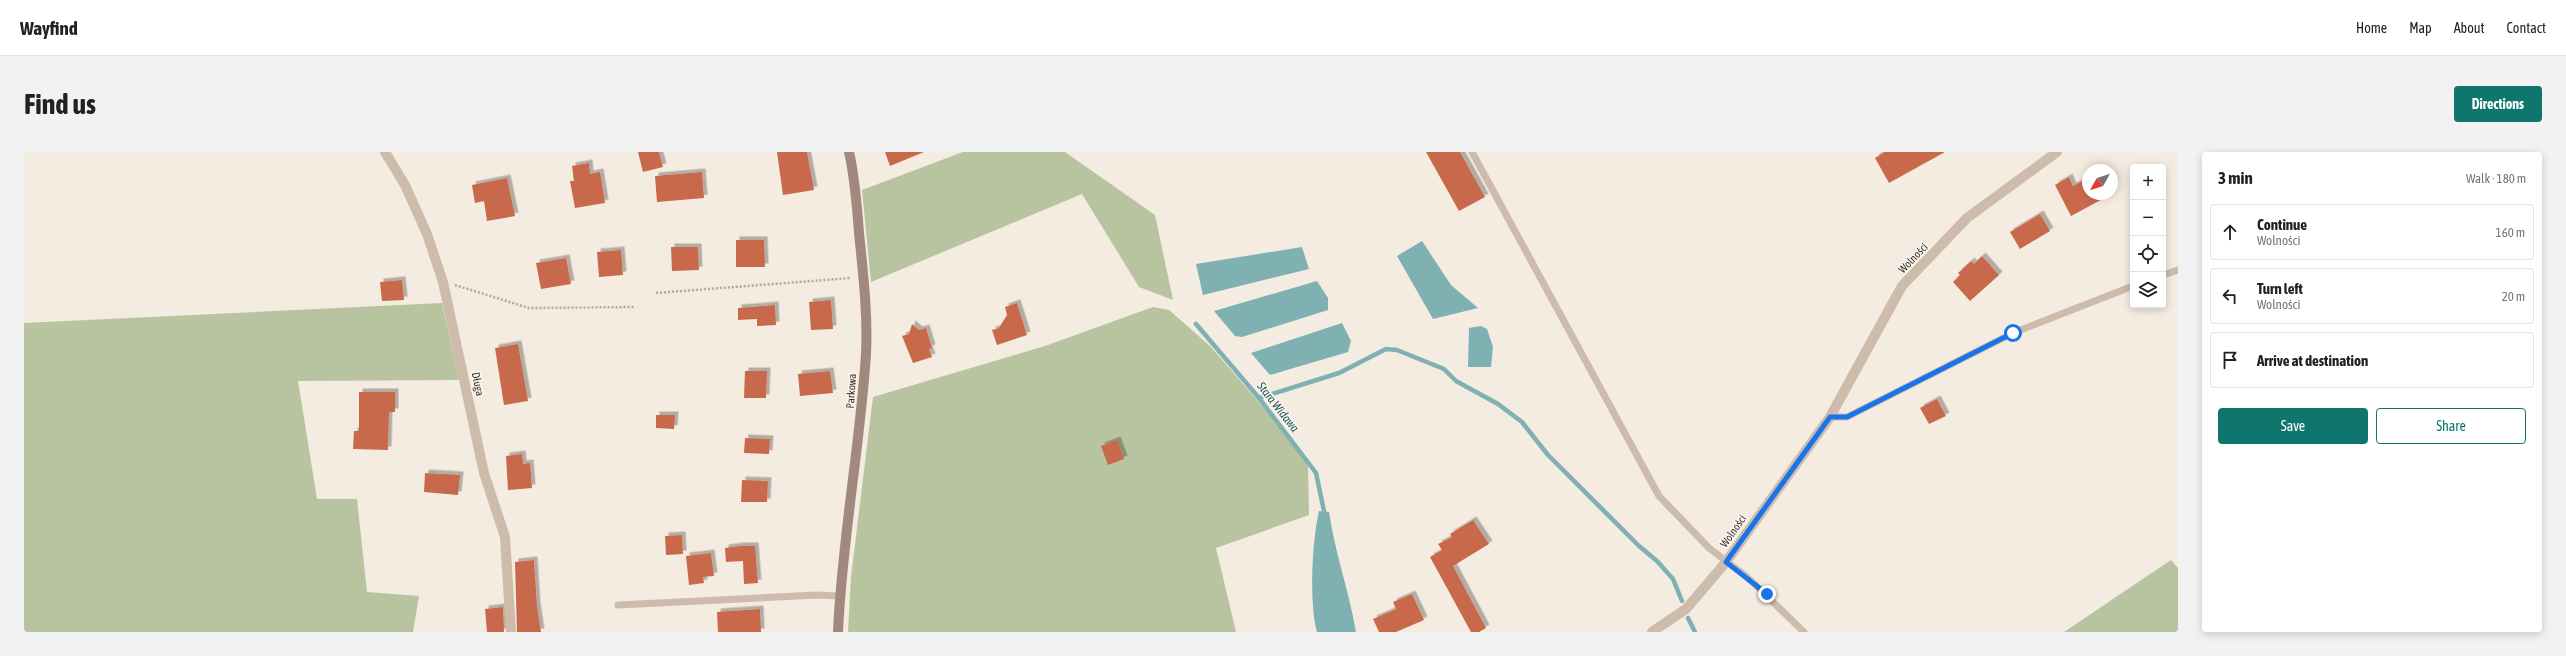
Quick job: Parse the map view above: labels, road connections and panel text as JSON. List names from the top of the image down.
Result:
{
  "streets": {
    "street": ["Wolności", "Długa", "Parkowa"]
  },
  "water": ["Stara Widawa"],
  "north": "bottom left",
  "page": {
    "header": "Wayfind",
    "nav": [
      "Home",
      "Map",
      "About",
      "Contact"
    ],
    "buttons": [
      "Directions",
      ["Save", "Share"]
    ],
    "title": "Find us",
    "heading": ["3 min", "Walk · 180 m"],
    "map_buttons": ["+", "−"],
    "list": [
      ["Continue", "Wolności", "160 m"],
      ["Turn left", "Wolności", "20 m"],
      "Arrive at destination"
    ]
  }
}
